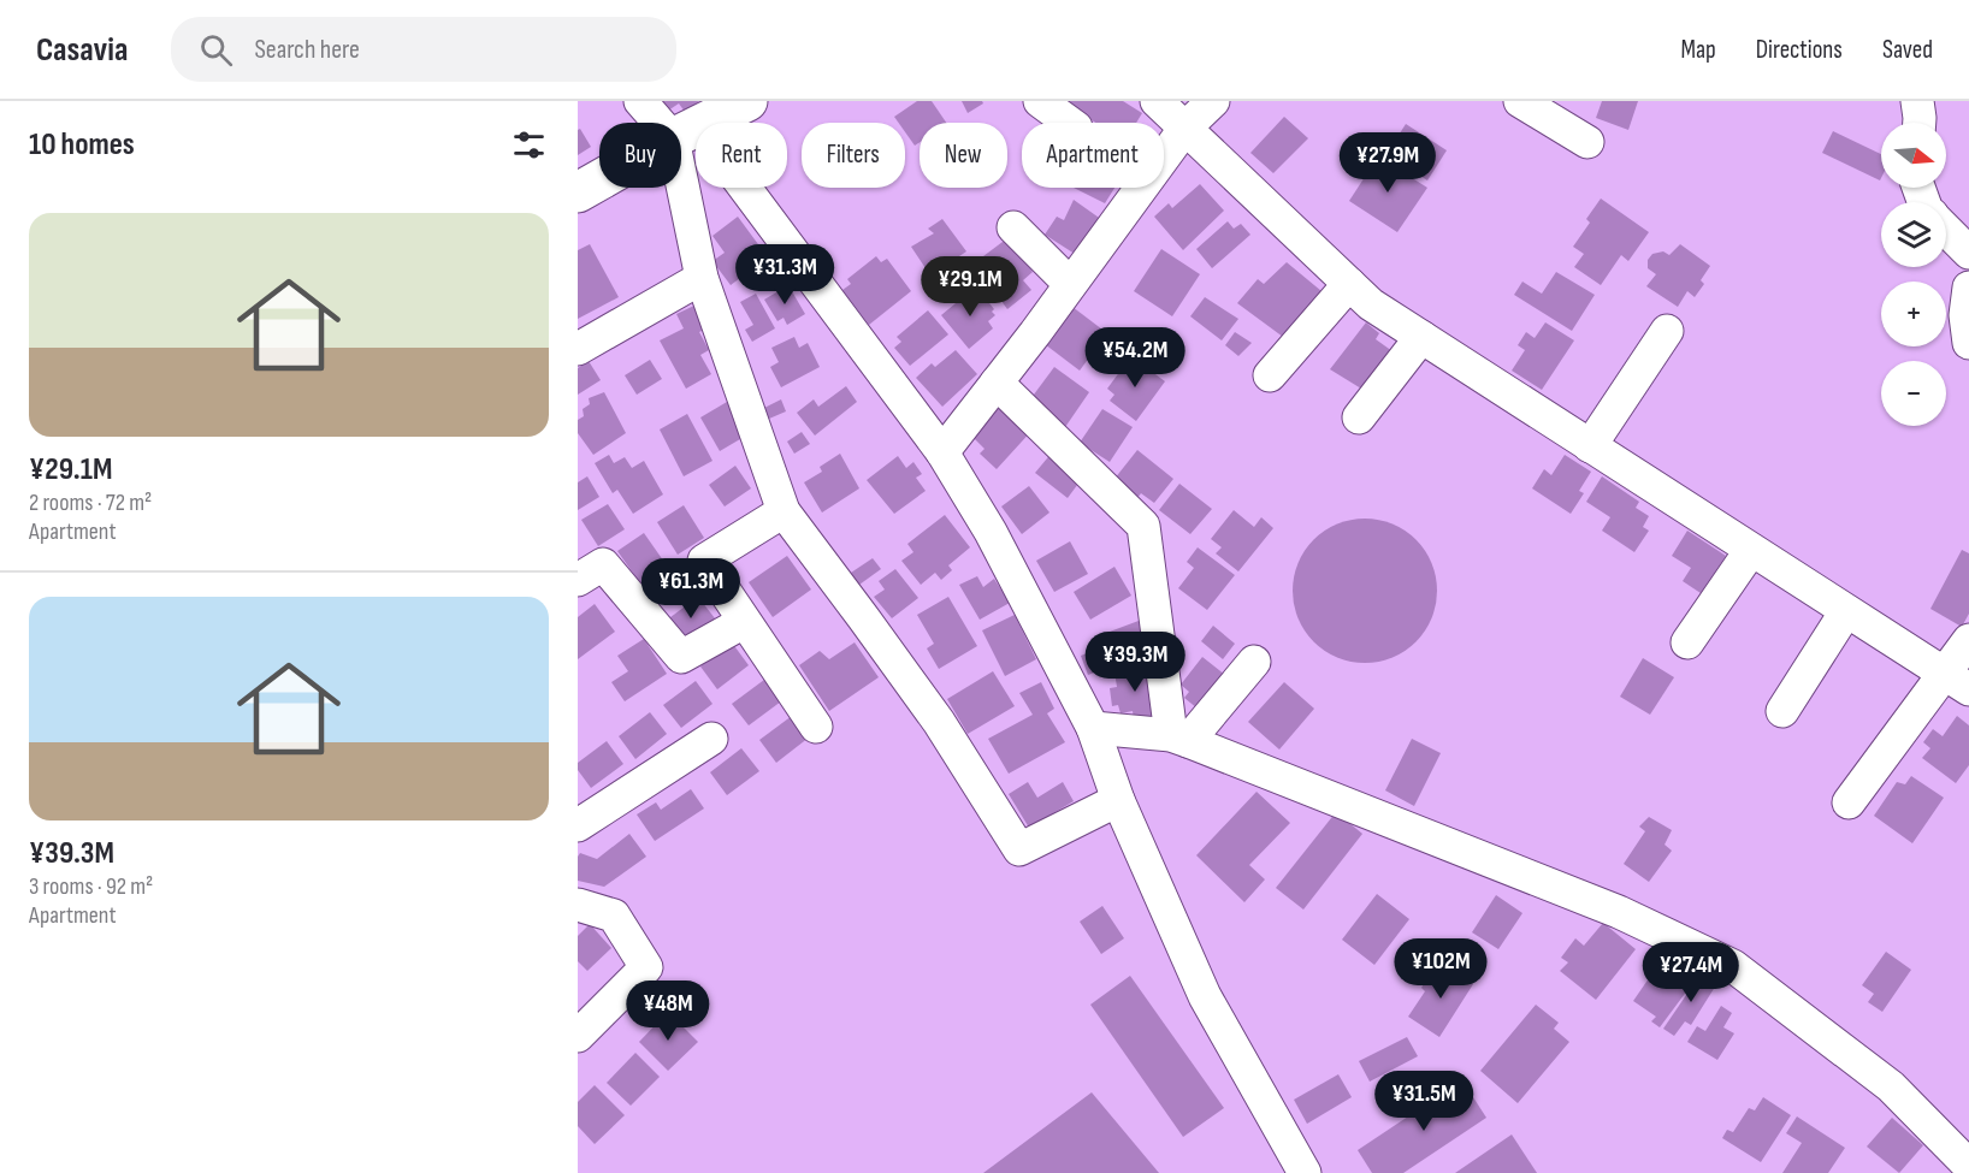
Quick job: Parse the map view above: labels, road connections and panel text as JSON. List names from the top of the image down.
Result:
{
  "north": "right",
  "page": {
    "header": "Casavia",
    "search": "Search here",
    "nav": ["Map", "Directions", "Saved"],
    "heading": "10 homes",
    "map_buttons": ["+", "−"],
    "chip": [
      "Buy",
      "Rent",
      "Filters",
      "New",
      "Apartment"
    ],
    "price": [
      "¥27.9M",
      "¥31.3M",
      "¥29.1M",
      "¥54.2M",
      "¥61.3M",
      "¥39.3M",
      "¥102M",
      "¥27.4M",
      "¥48M",
      "¥31.5M"
    ],
    "list": [
      {
        "name": "¥29.1M",
        "note": "2 rooms · 72 m² · Apartment"
      },
      {
        "name": "¥39.3M",
        "note": "3 rooms · 92 m² · Apartment"
      }
    ]
  }
}
